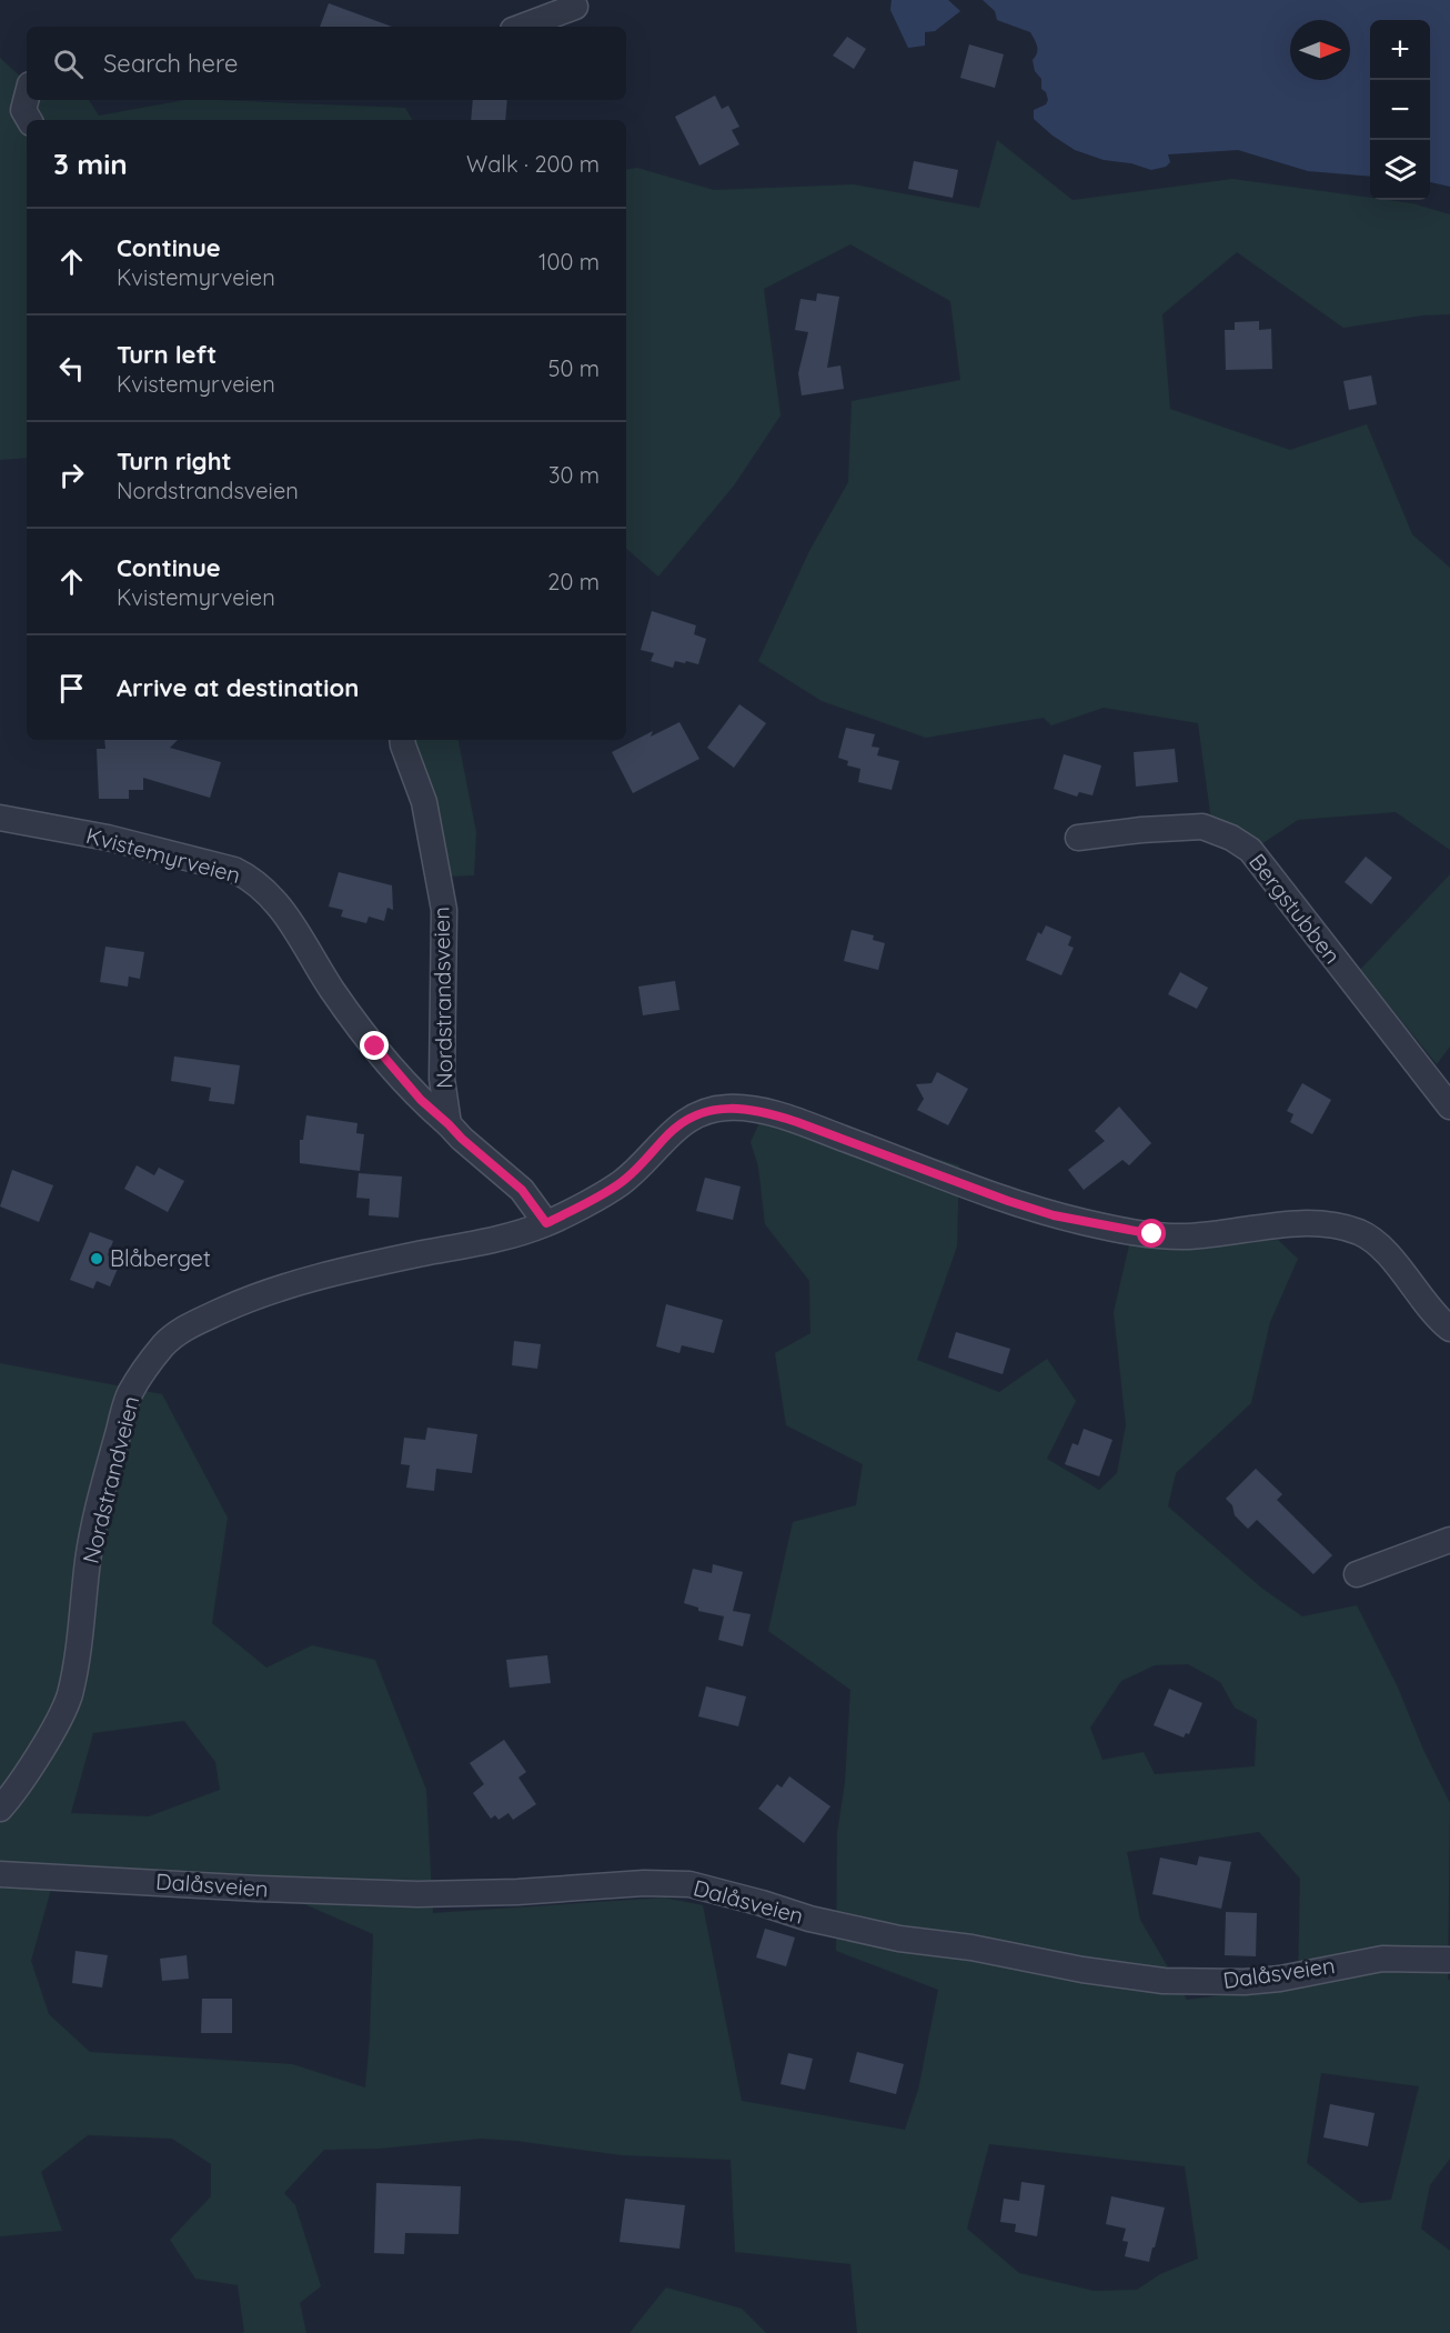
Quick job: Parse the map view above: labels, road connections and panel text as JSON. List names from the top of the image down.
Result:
{
  "streets": {
    "street": [
      "Kvistemyrveien",
      "Bergstubben",
      "Nordstrandsveien",
      "Nordstrandveien",
      "Dalåsveien"
    ]
  },
  "crossings": [
    ["Kvistemyrveien", "Nordstrandsveien"]
  ],
  "places": ["Blåberget"],
  "north": "right",
  "page": {
    "map_buttons": ["+", "−"],
    "search": "Search here",
    "heading": ["3 min", "Walk · 200 m"],
    "list": [
      ["Continue", "Kvistemyrveien", "100 m"],
      ["Turn left", "Kvistemyrveien", "50 m"],
      ["Turn right", "Nordstrandsveien", "30 m"],
      ["Continue", "Kvistemyrveien", "20 m"],
      "Arrive at destination"
    ]
  }
}
